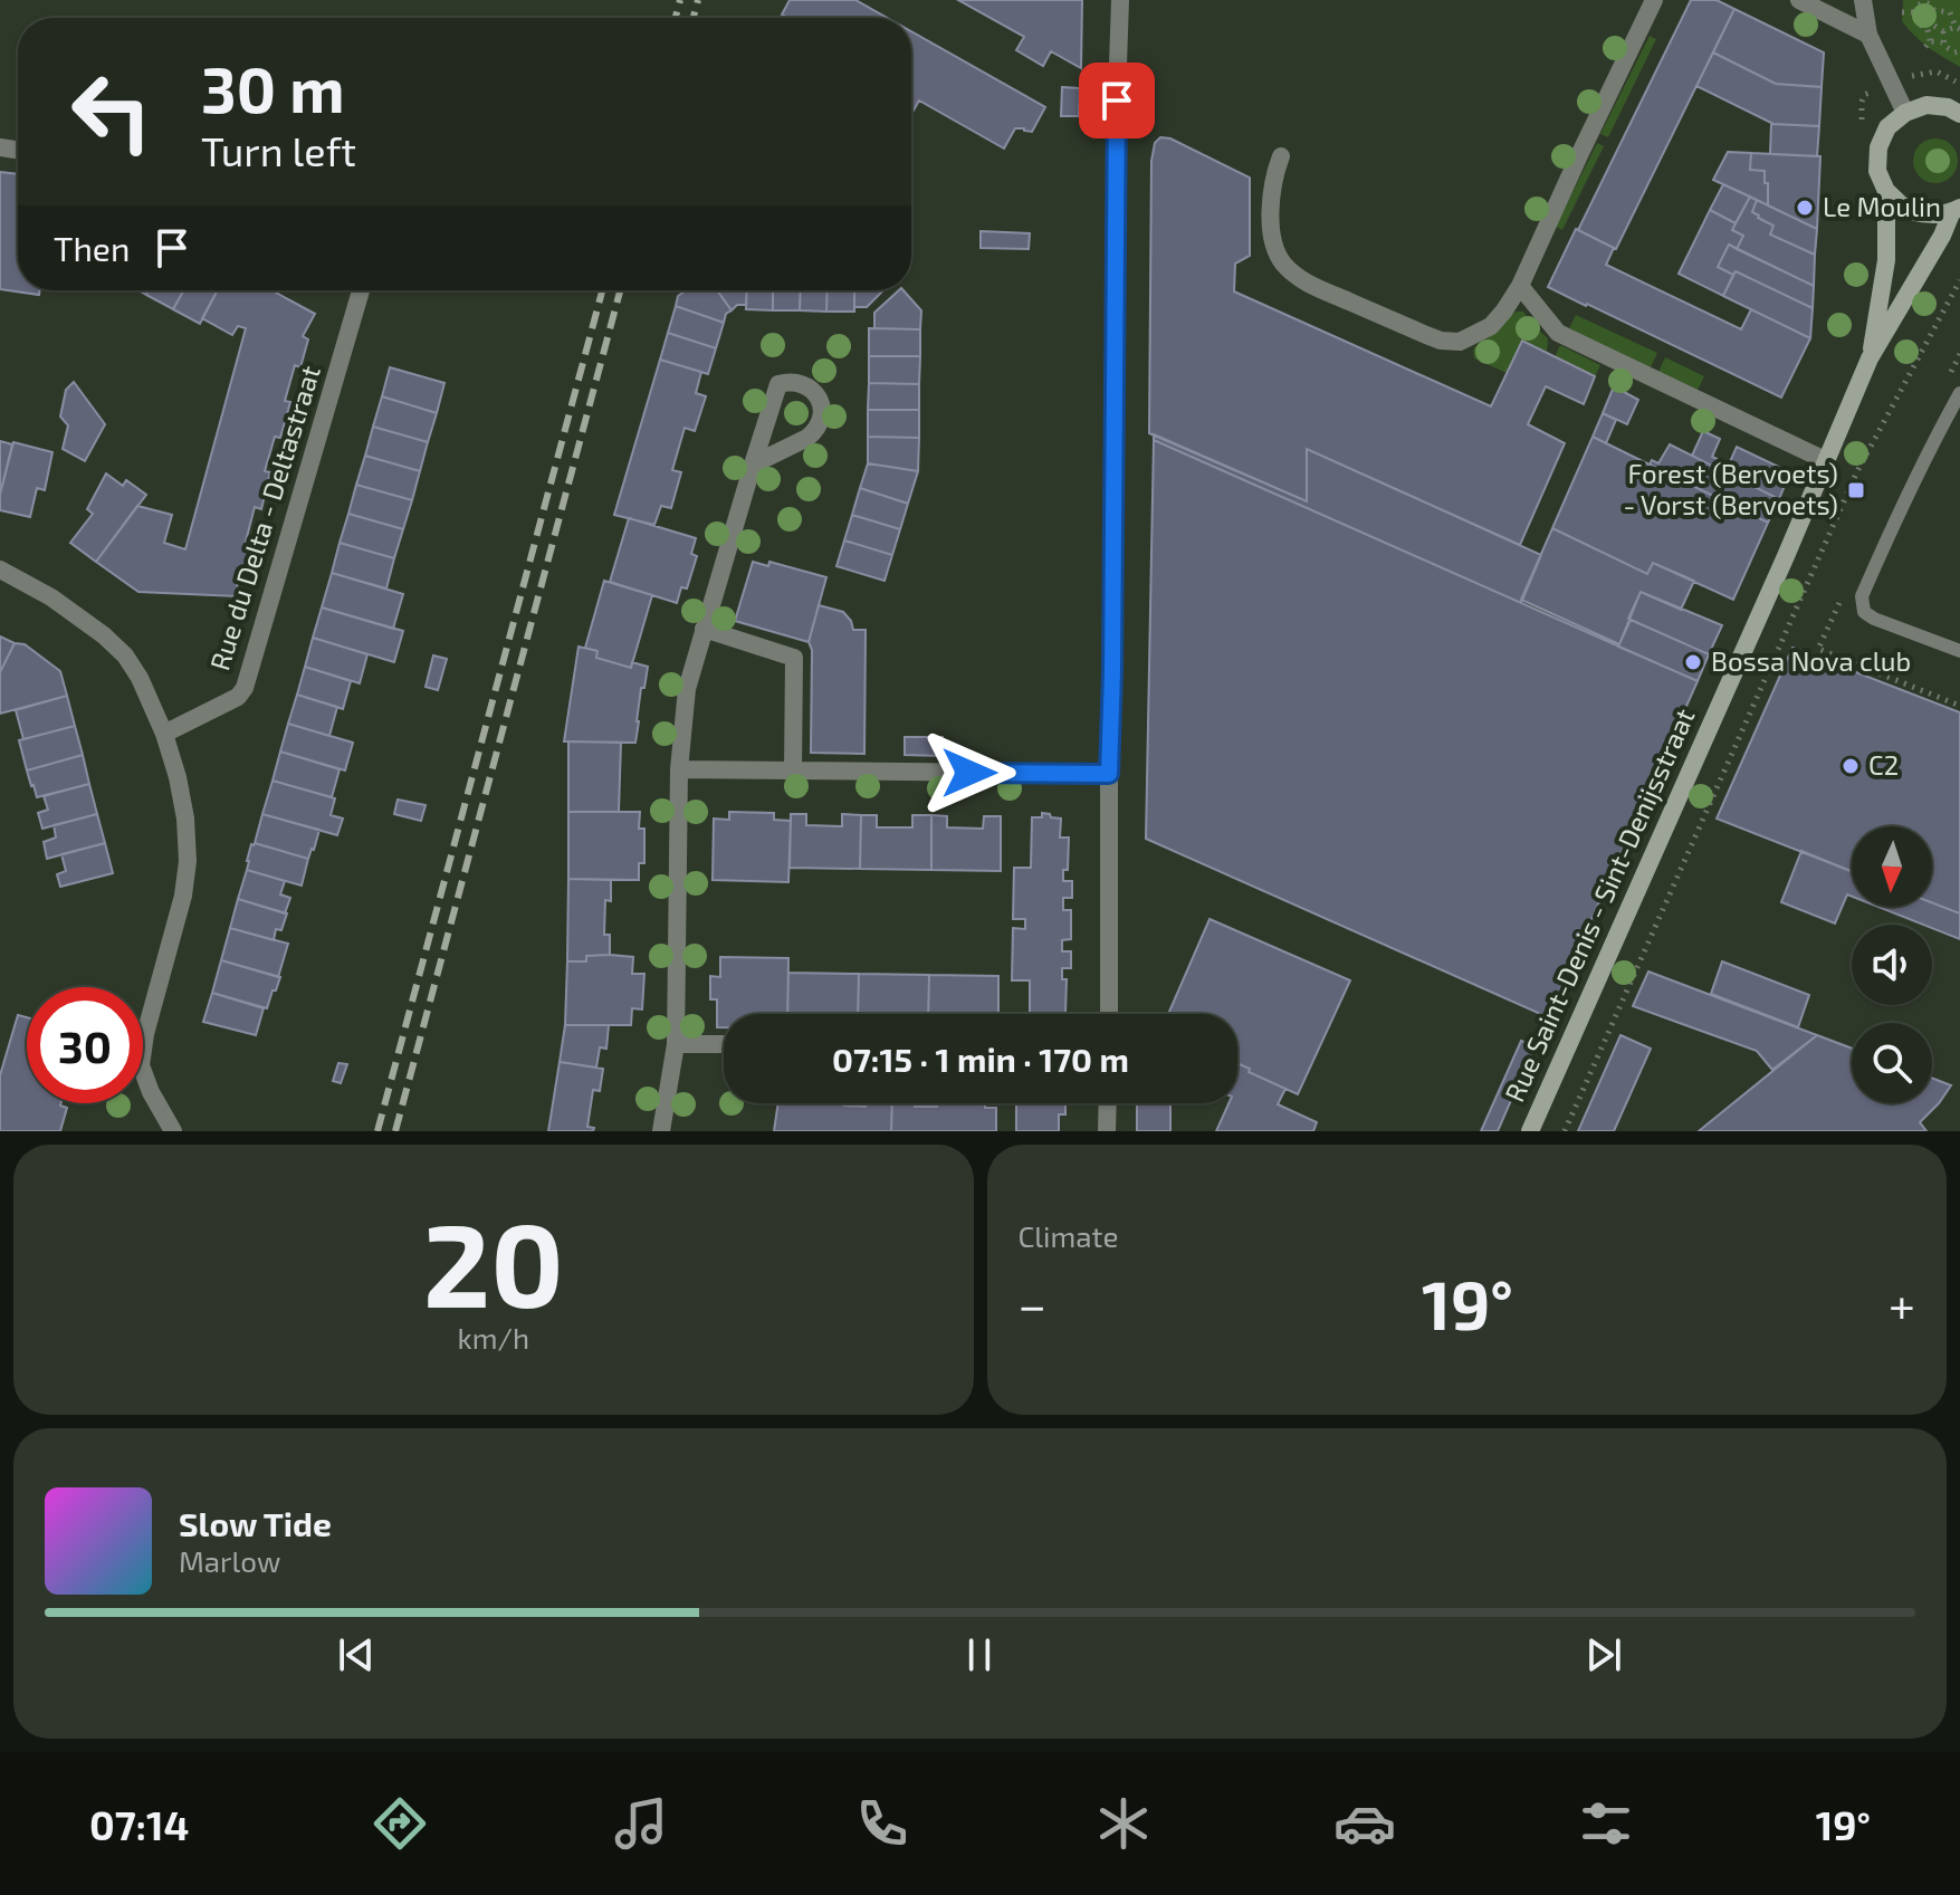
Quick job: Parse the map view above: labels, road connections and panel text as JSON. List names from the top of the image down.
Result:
{
  "streets": {
    "main road": ["Rue Saint-Denis - Sint-Denijsstraat"],
    "street": ["Rue du Delta - Deltastraat"]
  },
  "places": {
    "other": ["Le Moulin", "Bossa Nova club", "C2"],
    "transit": ["Forest (Bervoets) - Vorst (Bervoets)"]
  },
  "north": "bottom",
  "page": {
    "turn": ["30 m", "Turn left"],
    "then": "Then",
    "limit": "30",
    "trip": "07:15 · 1 min · 170 m",
    "tile": [
      ["20", "km/h"],
      "Climate"
    ],
    "heat": ["−", "19°", "+"],
    "song": ["Slow Tide", "Marlow"],
    "tabs": ["07:14", "19°"]
  }
}
